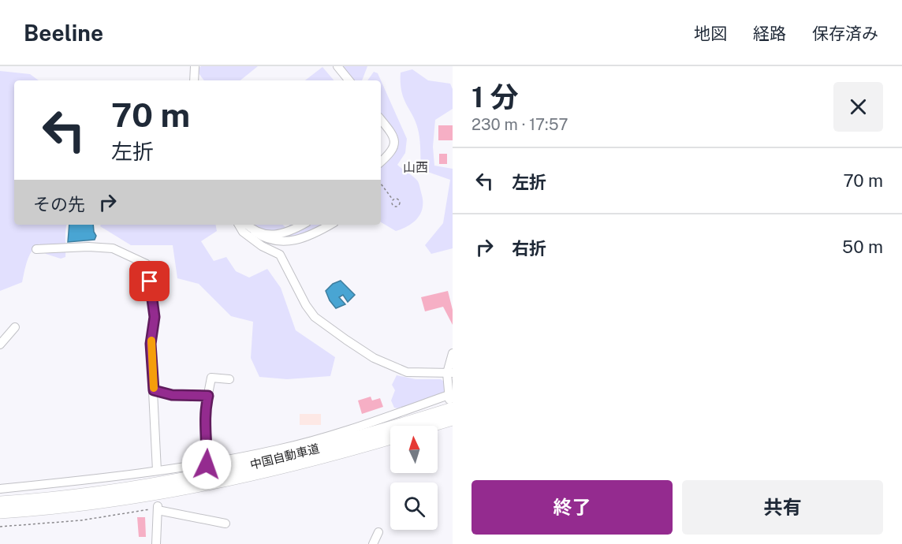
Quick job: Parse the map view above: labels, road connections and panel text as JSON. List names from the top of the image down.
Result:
{
  "streets": {
    "highway": ["中国自動車道"]
  },
  "districts": ["山西"],
  "north": "top",
  "page": {
    "header": "Beeline",
    "nav": ["地図", "経路", "保存済み"],
    "heading": ["1 分", "230 m · 17:57"],
    "turn": ["70 m", "左折"],
    "list": [
      {
        "name": "左折",
        "value": "70 m"
      },
      {
        "name": "右折",
        "value": "50 m"
      }
    ],
    "then": "その先",
    "buttons": ["終了", "共有"]
  }
}
